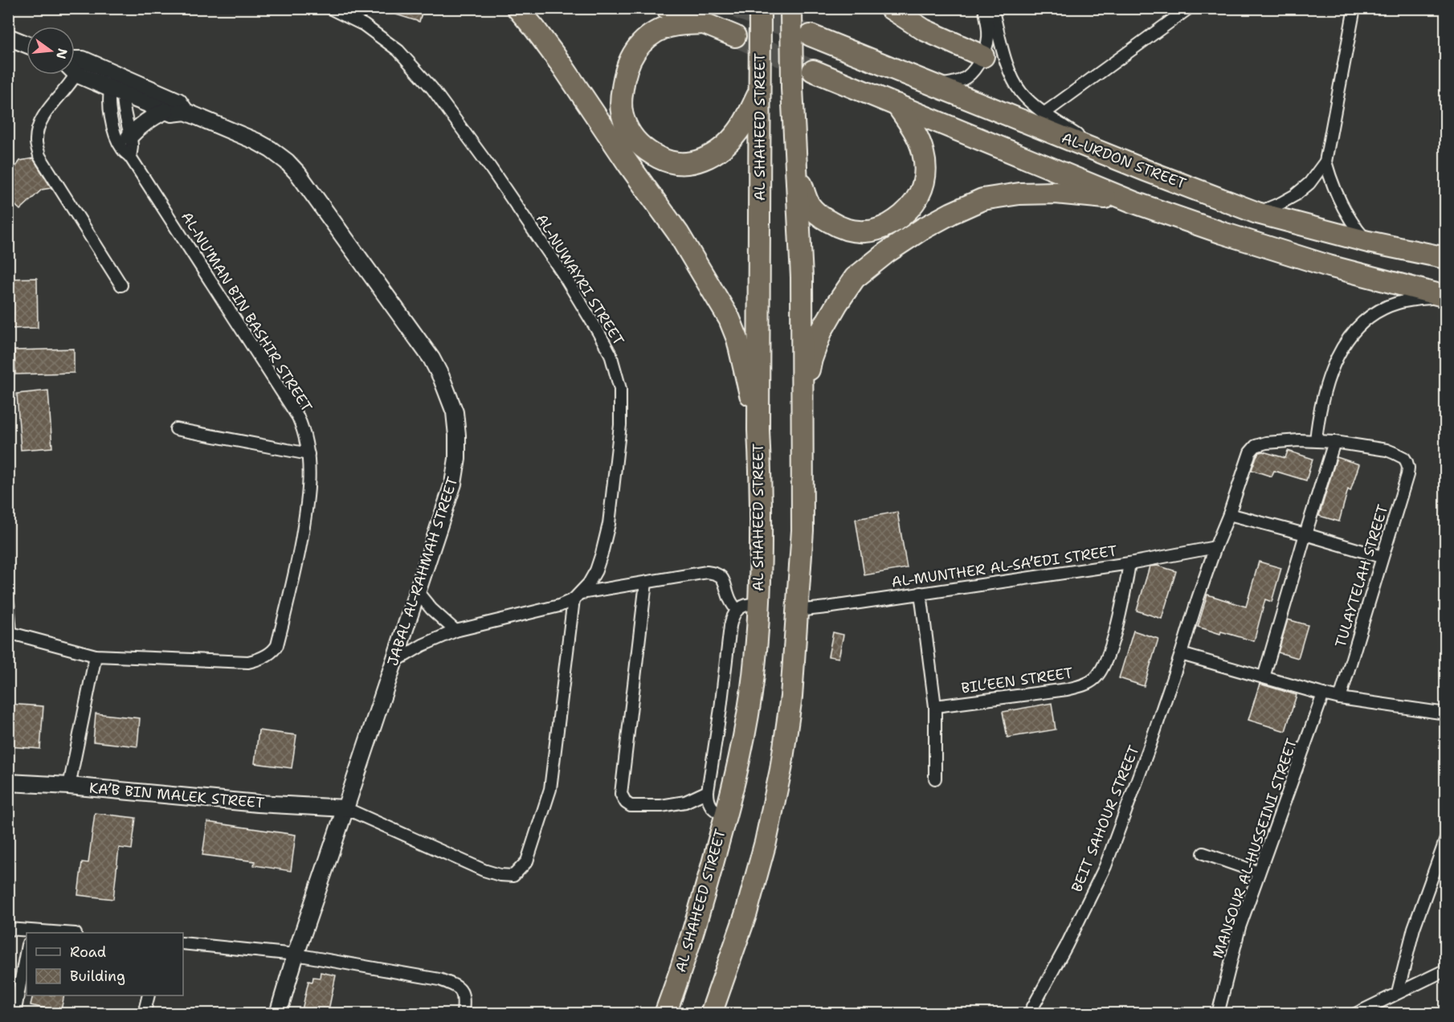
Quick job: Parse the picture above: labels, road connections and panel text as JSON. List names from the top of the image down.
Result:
{
  "streets": {
    "highway": ["AL SHAHEED STREET", "AL-URDON STREET"],
    "street": [
      "AL-NUWAYRI STREET",
      "AL-NU'MAN BIN BASHIR STREET",
      "AL-MUNTHER AL-SA’EDI STREET",
      "JABAL AL-RAHMAH STREET",
      "TULAYTELAH STREET",
      "BIL’EEN STREET",
      "KA’B BIN MALEK STREET",
      "BEIT SAHOUR STREET",
      "MANSOUR AL-HUSSEINI STREET"
    ]
  },
  "crossings": [
    ["AL-NU'MAN BIN BASHIR STREET", "JABAL AL-RAHMAH STREET"],
    ["AL-MUNTHER AL-SA’EDI STREET", "BIL’EEN STREET"],
    ["AL-MUNTHER AL-SA’EDI STREET", "BEIT SAHOUR STREET"],
    ["JABAL AL-RAHMAH STREET", "KA’B BIN MALEK STREET"]
  ],
  "legend": ["Road", "Building"],
  "north": "right"
}
